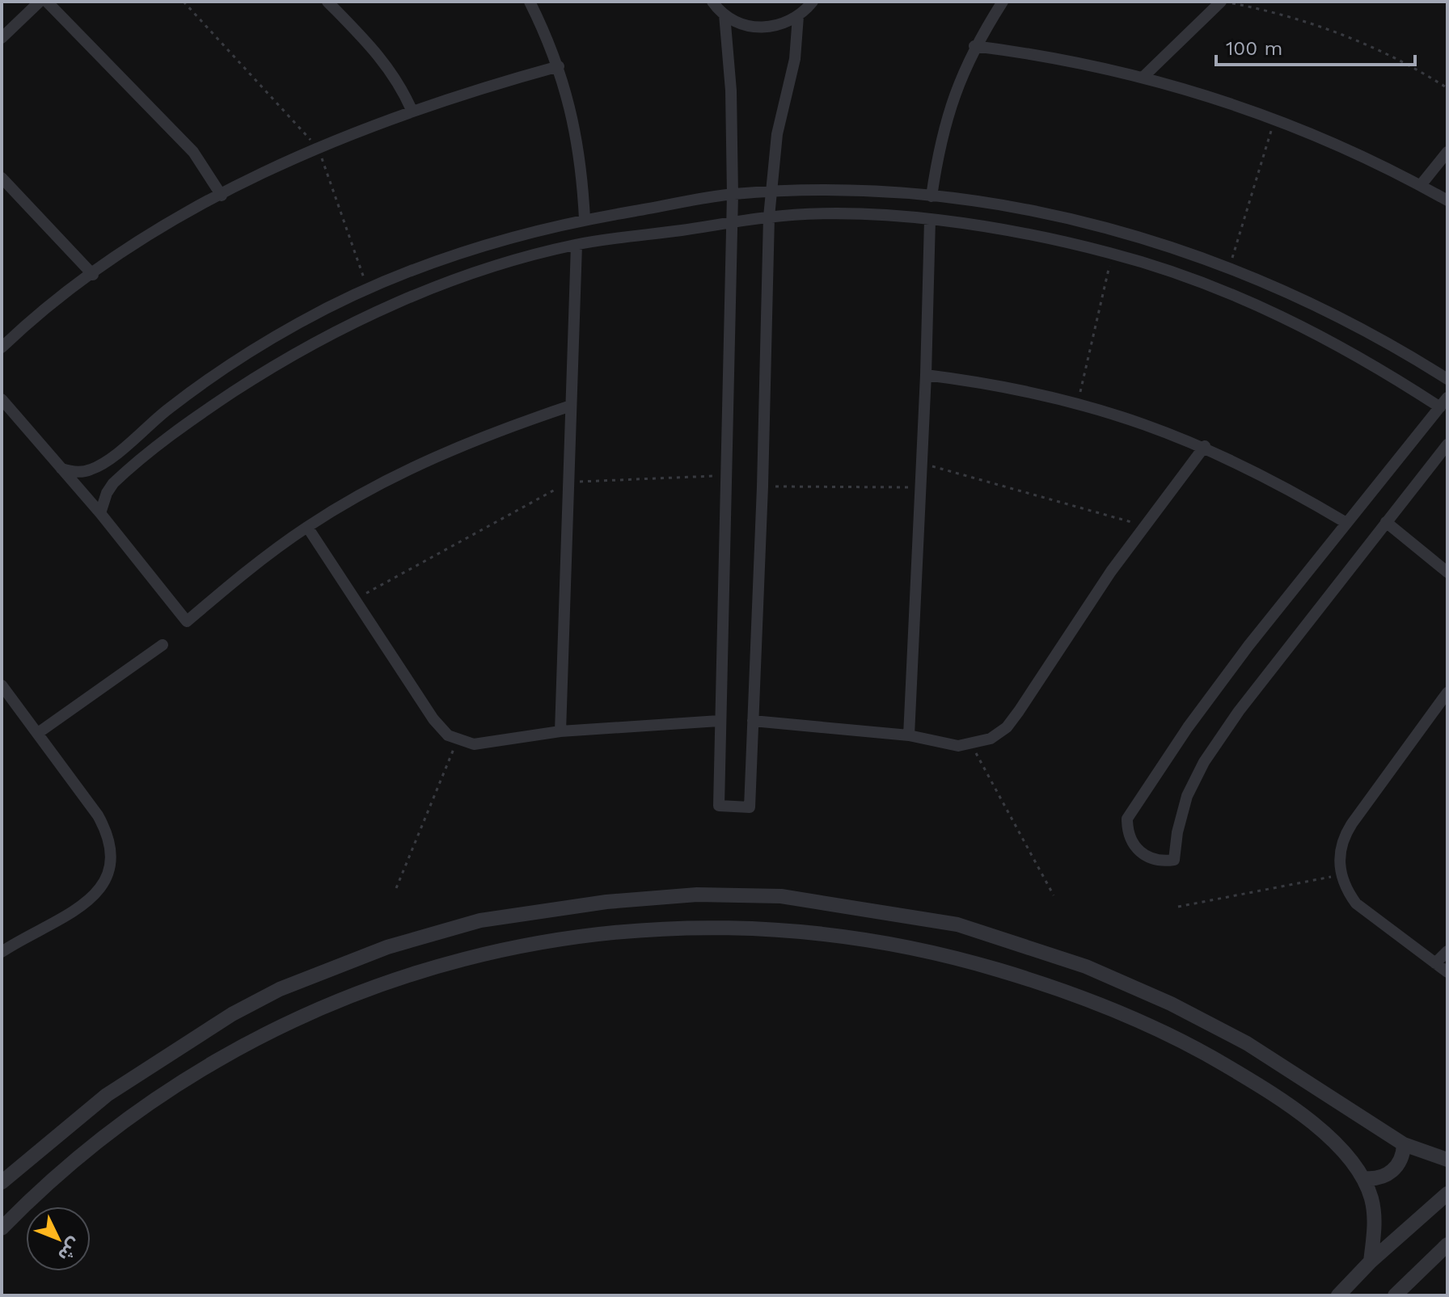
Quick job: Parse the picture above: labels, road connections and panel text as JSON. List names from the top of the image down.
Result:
{
  "scale_bar": "100 m",
  "north": "bottom right"
}
